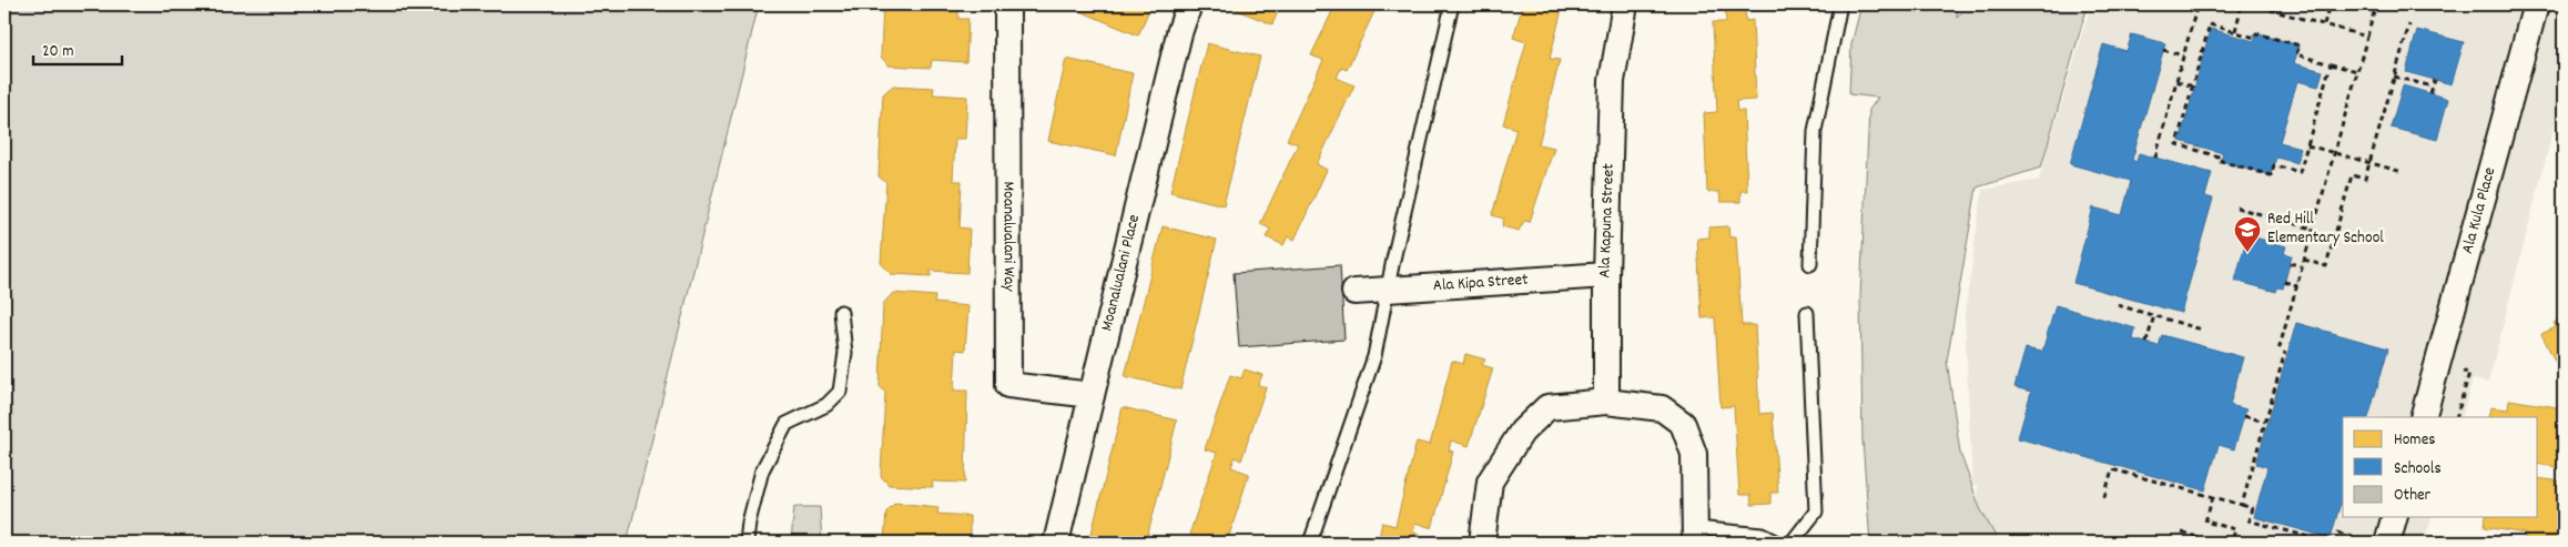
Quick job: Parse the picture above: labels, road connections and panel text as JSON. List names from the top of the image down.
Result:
{
  "streets": {
    "street": [
      "Ala Kula Place",
      "Ala Kapuna Street",
      "Moanalualani Way",
      "Moanalualani Place",
      "Ala Kipa Street"
    ]
  },
  "crossings": [
    ["Ala Kapuna Street", "Ala Kipa Street"],
    ["Moanalualani Way", "Moanalualani Place"]
  ],
  "places": {
    "school or university": ["Red Hill Elementary School"]
  },
  "legend": ["Homes", "Schools", "Other"],
  "scale_bar": "20 m"
}
